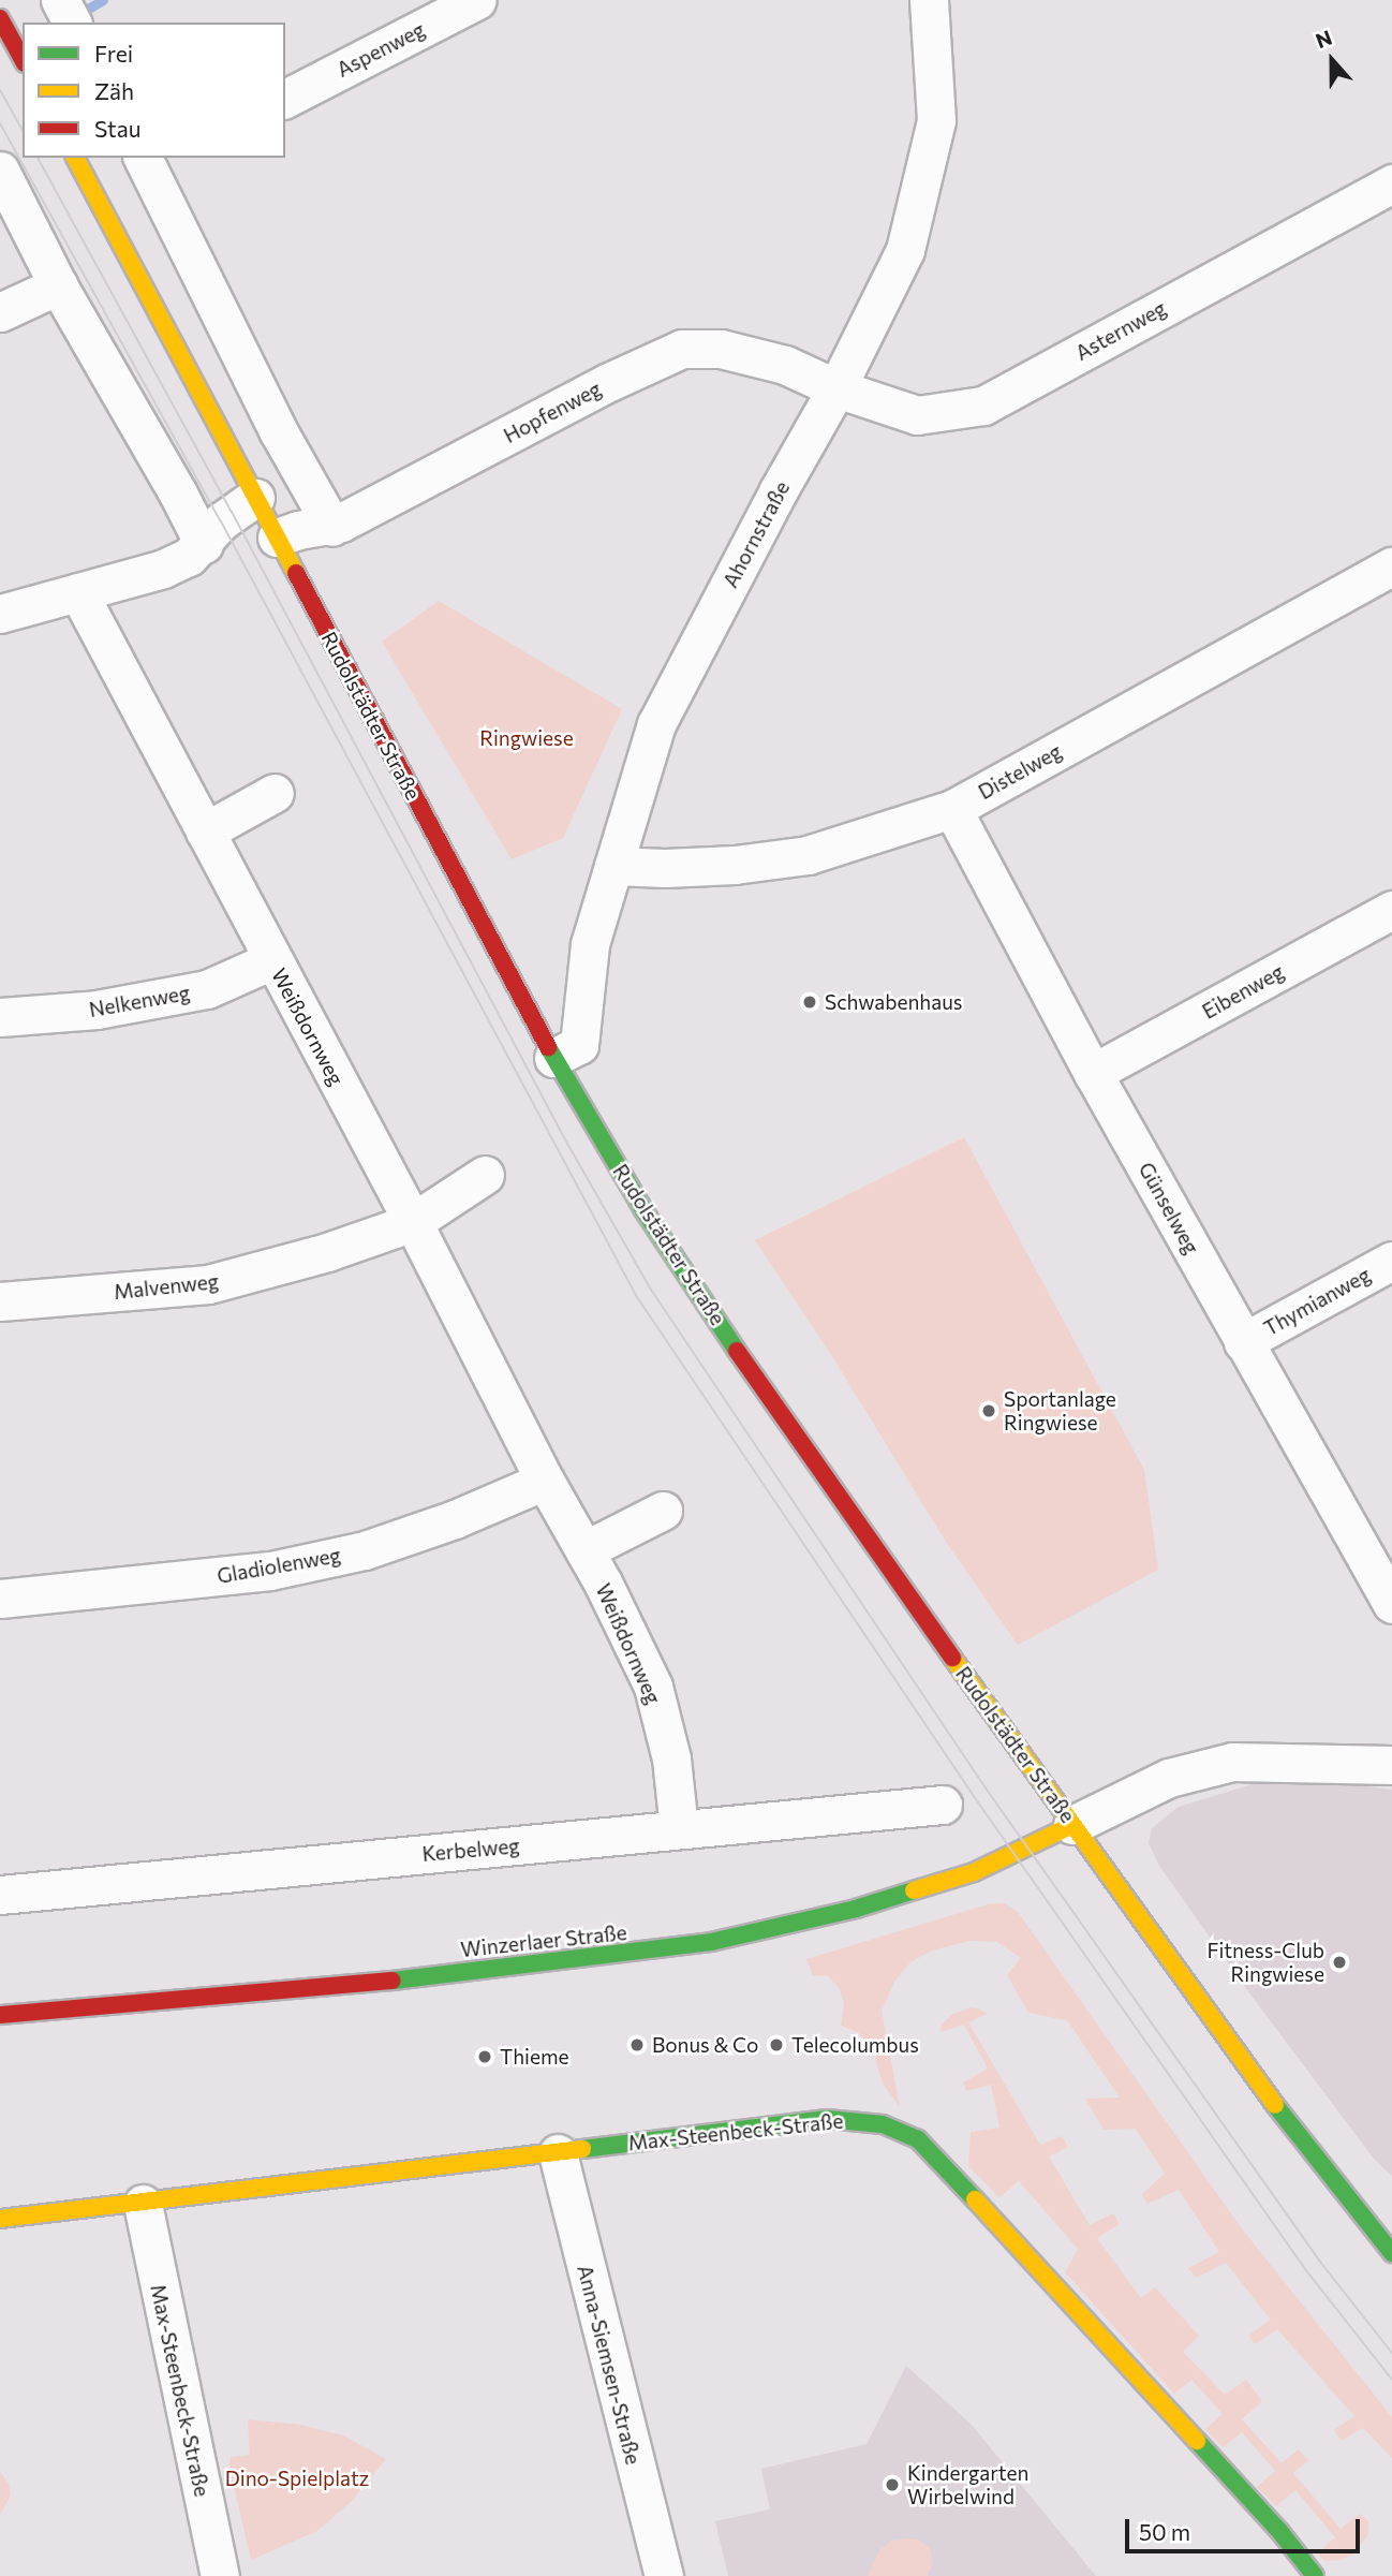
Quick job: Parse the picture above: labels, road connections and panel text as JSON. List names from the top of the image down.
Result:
{
  "streets": {
    "main road": ["Rudolstädter Straße", "Winzerlaer Straße", "Max-Steenbeck-Straße"],
    "street": [
      "Aspenweg",
      "Asternweg",
      "Hopfenweg",
      "Ahornstraße",
      "Distelweg",
      "Eibenweg",
      "Nelkenweg",
      "Weißdornweg",
      "Günselweg",
      "Malvenweg",
      "Thymianweg",
      "Gladiolenweg",
      "Kerbelweg",
      "Anna-Siemsen-Straße"
    ]
  },
  "crossings": [
    ["Asternweg", "Hopfenweg"],
    ["Asternweg", "Ahornstraße"],
    ["Hopfenweg", "Ahornstraße"],
    ["Hopfenweg", "Rudolstädter Straße"],
    ["Ahornstraße", "Rudolstädter Straße"],
    ["Ahornstraße", "Distelweg"],
    ["Rudolstädter Straße", "Winzerlaer Straße"],
    ["Distelweg", "Günselweg"],
    ["Eibenweg", "Günselweg"],
    ["Nelkenweg", "Weißdornweg"],
    ["Weißdornweg", "Malvenweg"],
    ["Weißdornweg", "Gladiolenweg"],
    ["Weißdornweg", "Kerbelweg"],
    ["Günselweg", "Thymianweg"],
    ["Max-Steenbeck-Straße", "Anna-Siemsen-Straße"]
  ],
  "parks": ["Ringwiese", "Dino-Spielplatz"],
  "places": [
    "Schwabenhaus",
    "Sportanlage Ringwiese",
    "Fitness-Club Ringwiese",
    "Bonus & Co",
    "Telecolumbus",
    "Thieme",
    "Kindergarten Wirbelwind"
  ],
  "legend": ["Frei", "Zäh", "Stau"],
  "scale_bar": "50 m",
  "north": "top"
}
